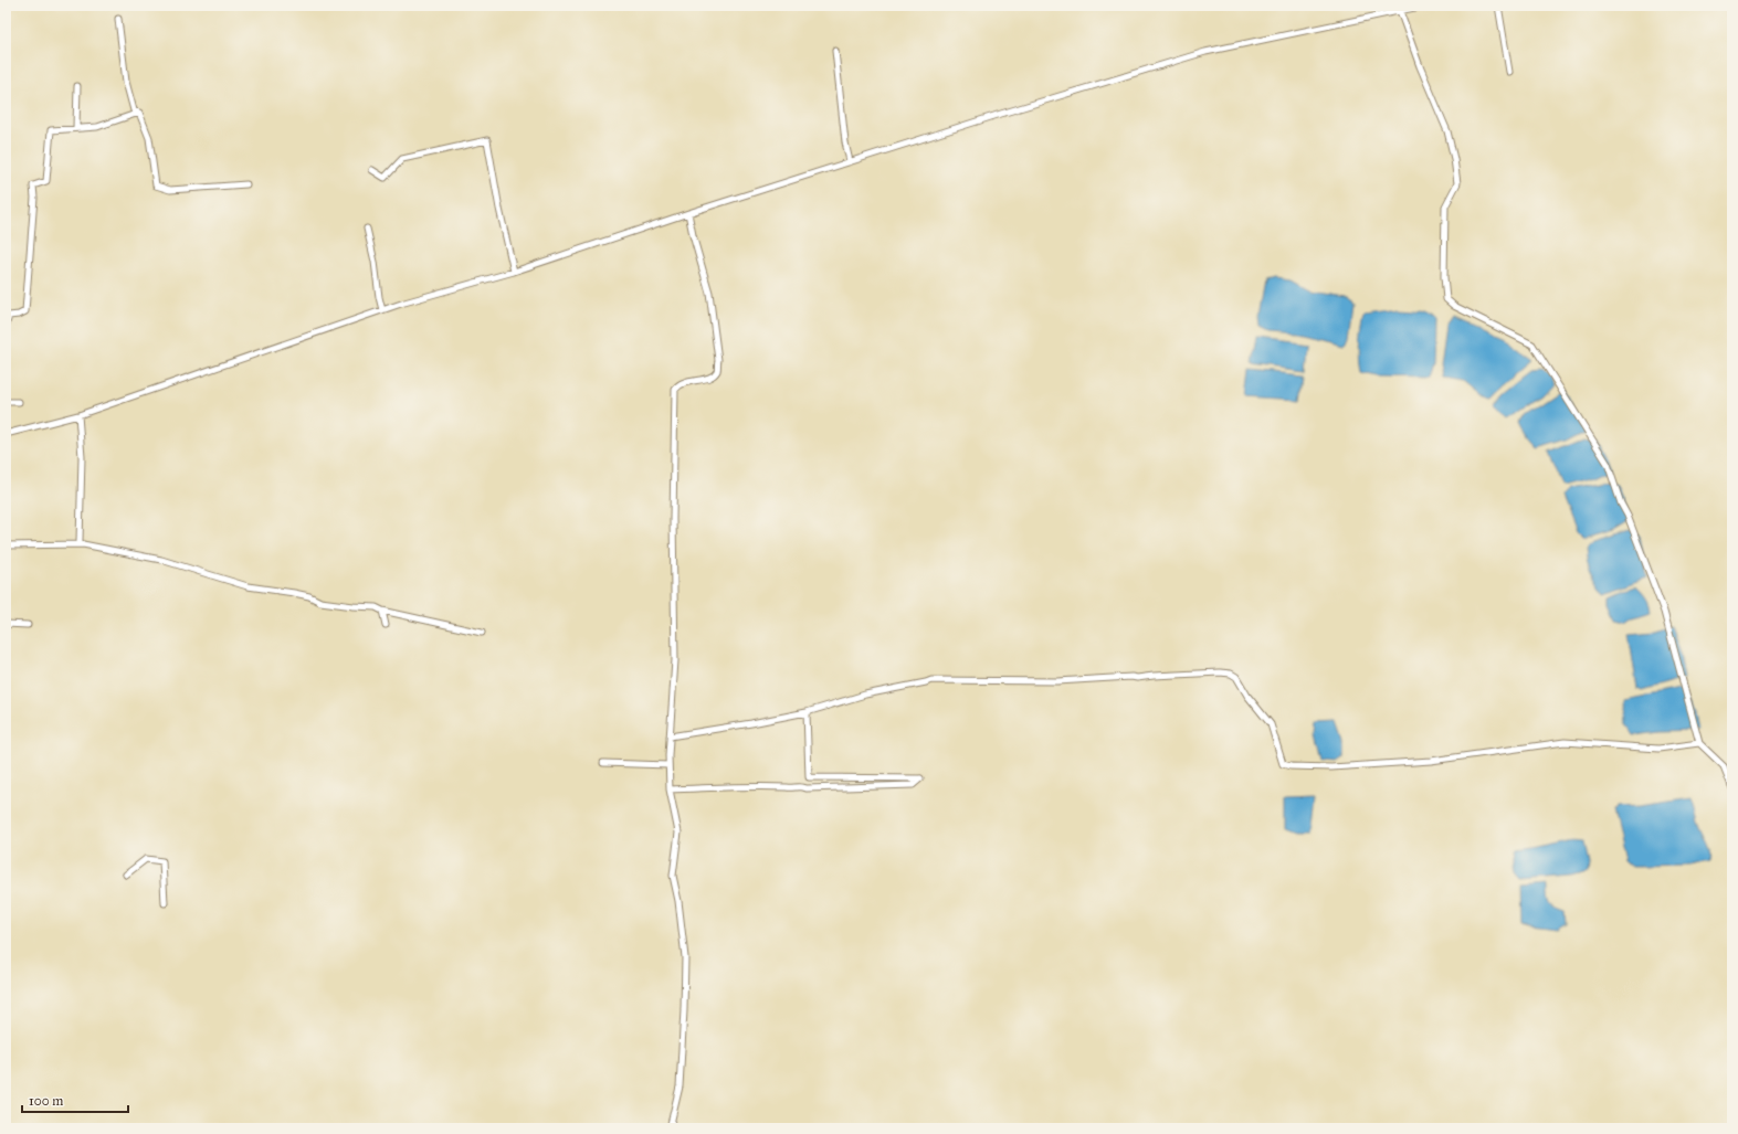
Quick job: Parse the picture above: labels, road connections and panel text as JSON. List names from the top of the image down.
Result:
{
  "scale_bar": "100 m"
}
